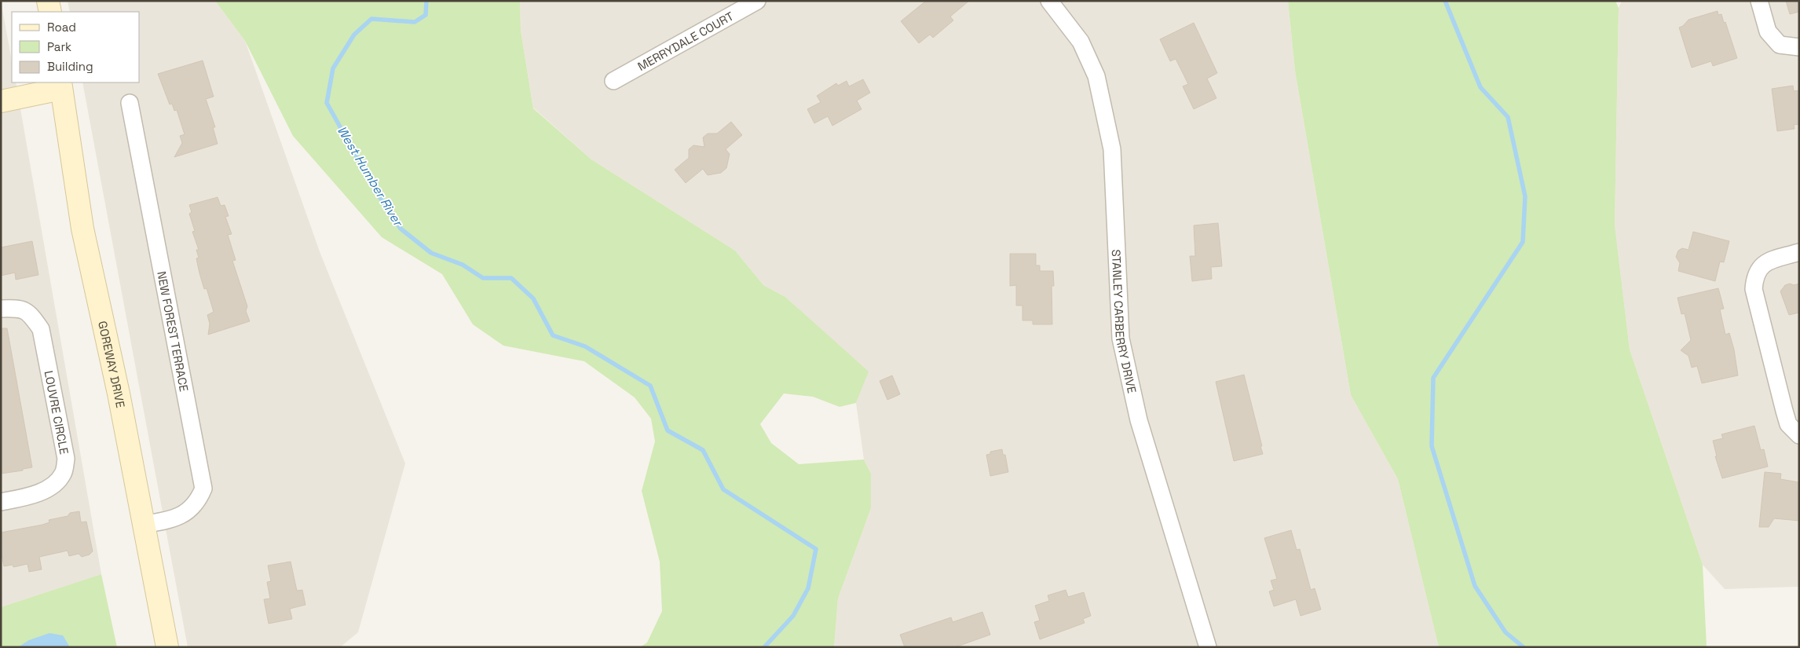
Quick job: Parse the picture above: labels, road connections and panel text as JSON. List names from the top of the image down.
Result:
{
  "streets": {
    "street": [
      "MERRYDALE COURT",
      "STANLEY CARBERRY DRIVE",
      "NEW FOREST TERRACE",
      "GOREWAY DRIVE",
      "LOUVRE CIRCLE"
    ]
  },
  "crossings": [
    ["NEW FOREST TERRACE", "GOREWAY DRIVE"]
  ],
  "water": ["West Humber River"],
  "legend": ["Road", "Park", "Building"]
}
